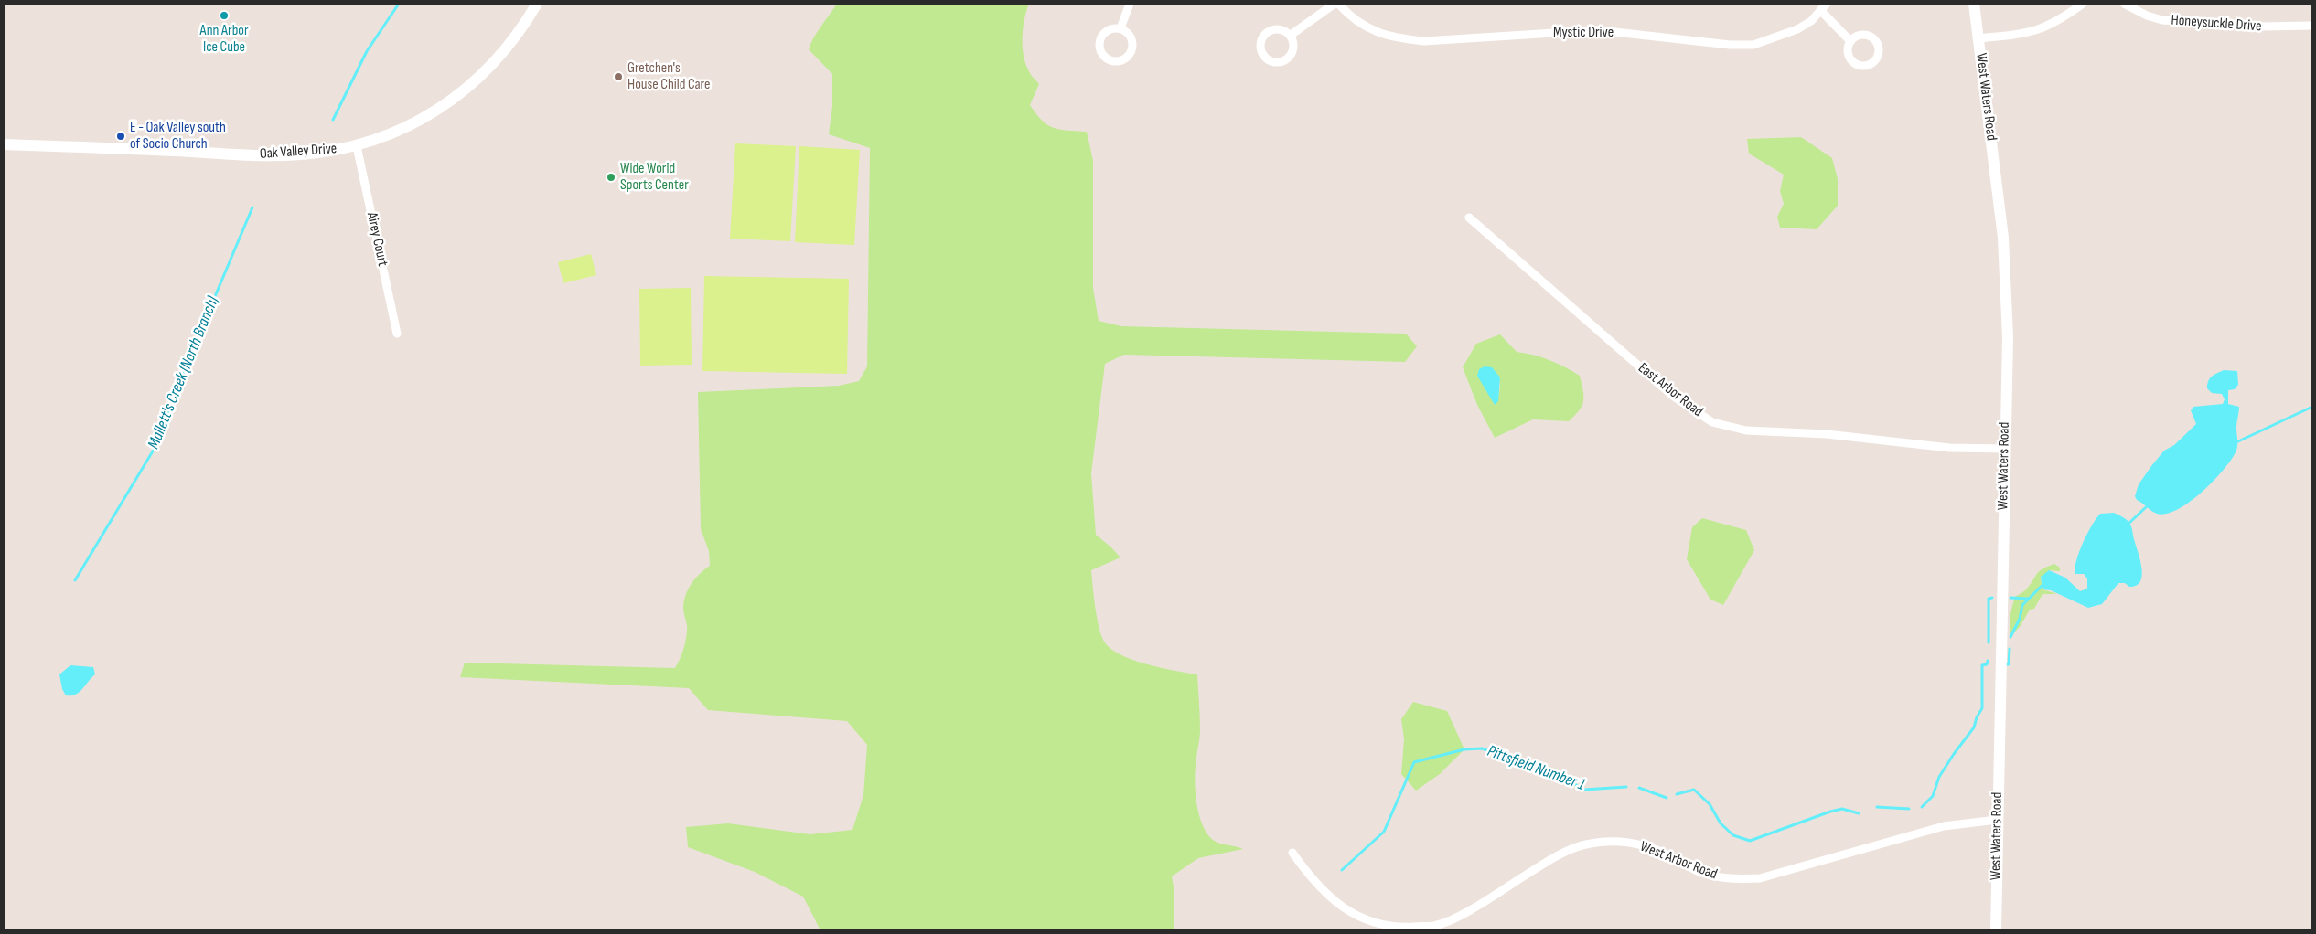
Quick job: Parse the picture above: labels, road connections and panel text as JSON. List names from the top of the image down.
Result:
{
  "streets": {
    "street": [
      "Honeysuckle Drive",
      "Mystic Drive",
      "West Waters Road",
      "Oak Valley Drive",
      "Airey Court",
      "East Arbor Road",
      "West Arbor Road"
    ]
  },
  "crossings": [
    ["West Waters Road", "East Arbor Road"],
    ["West Waters Road", "West Arbor Road"],
    ["Oak Valley Drive", "Airey Court"]
  ],
  "water": ["Mallett's Creek (North Branch)", "Pittsfield Number 1"],
  "places": [
    "Ann Arbor Ice Cube",
    "Gretchen's House Child Care",
    "E - Oak Valley south of Socio Church",
    "Wide World Sports Center"
  ]
}
